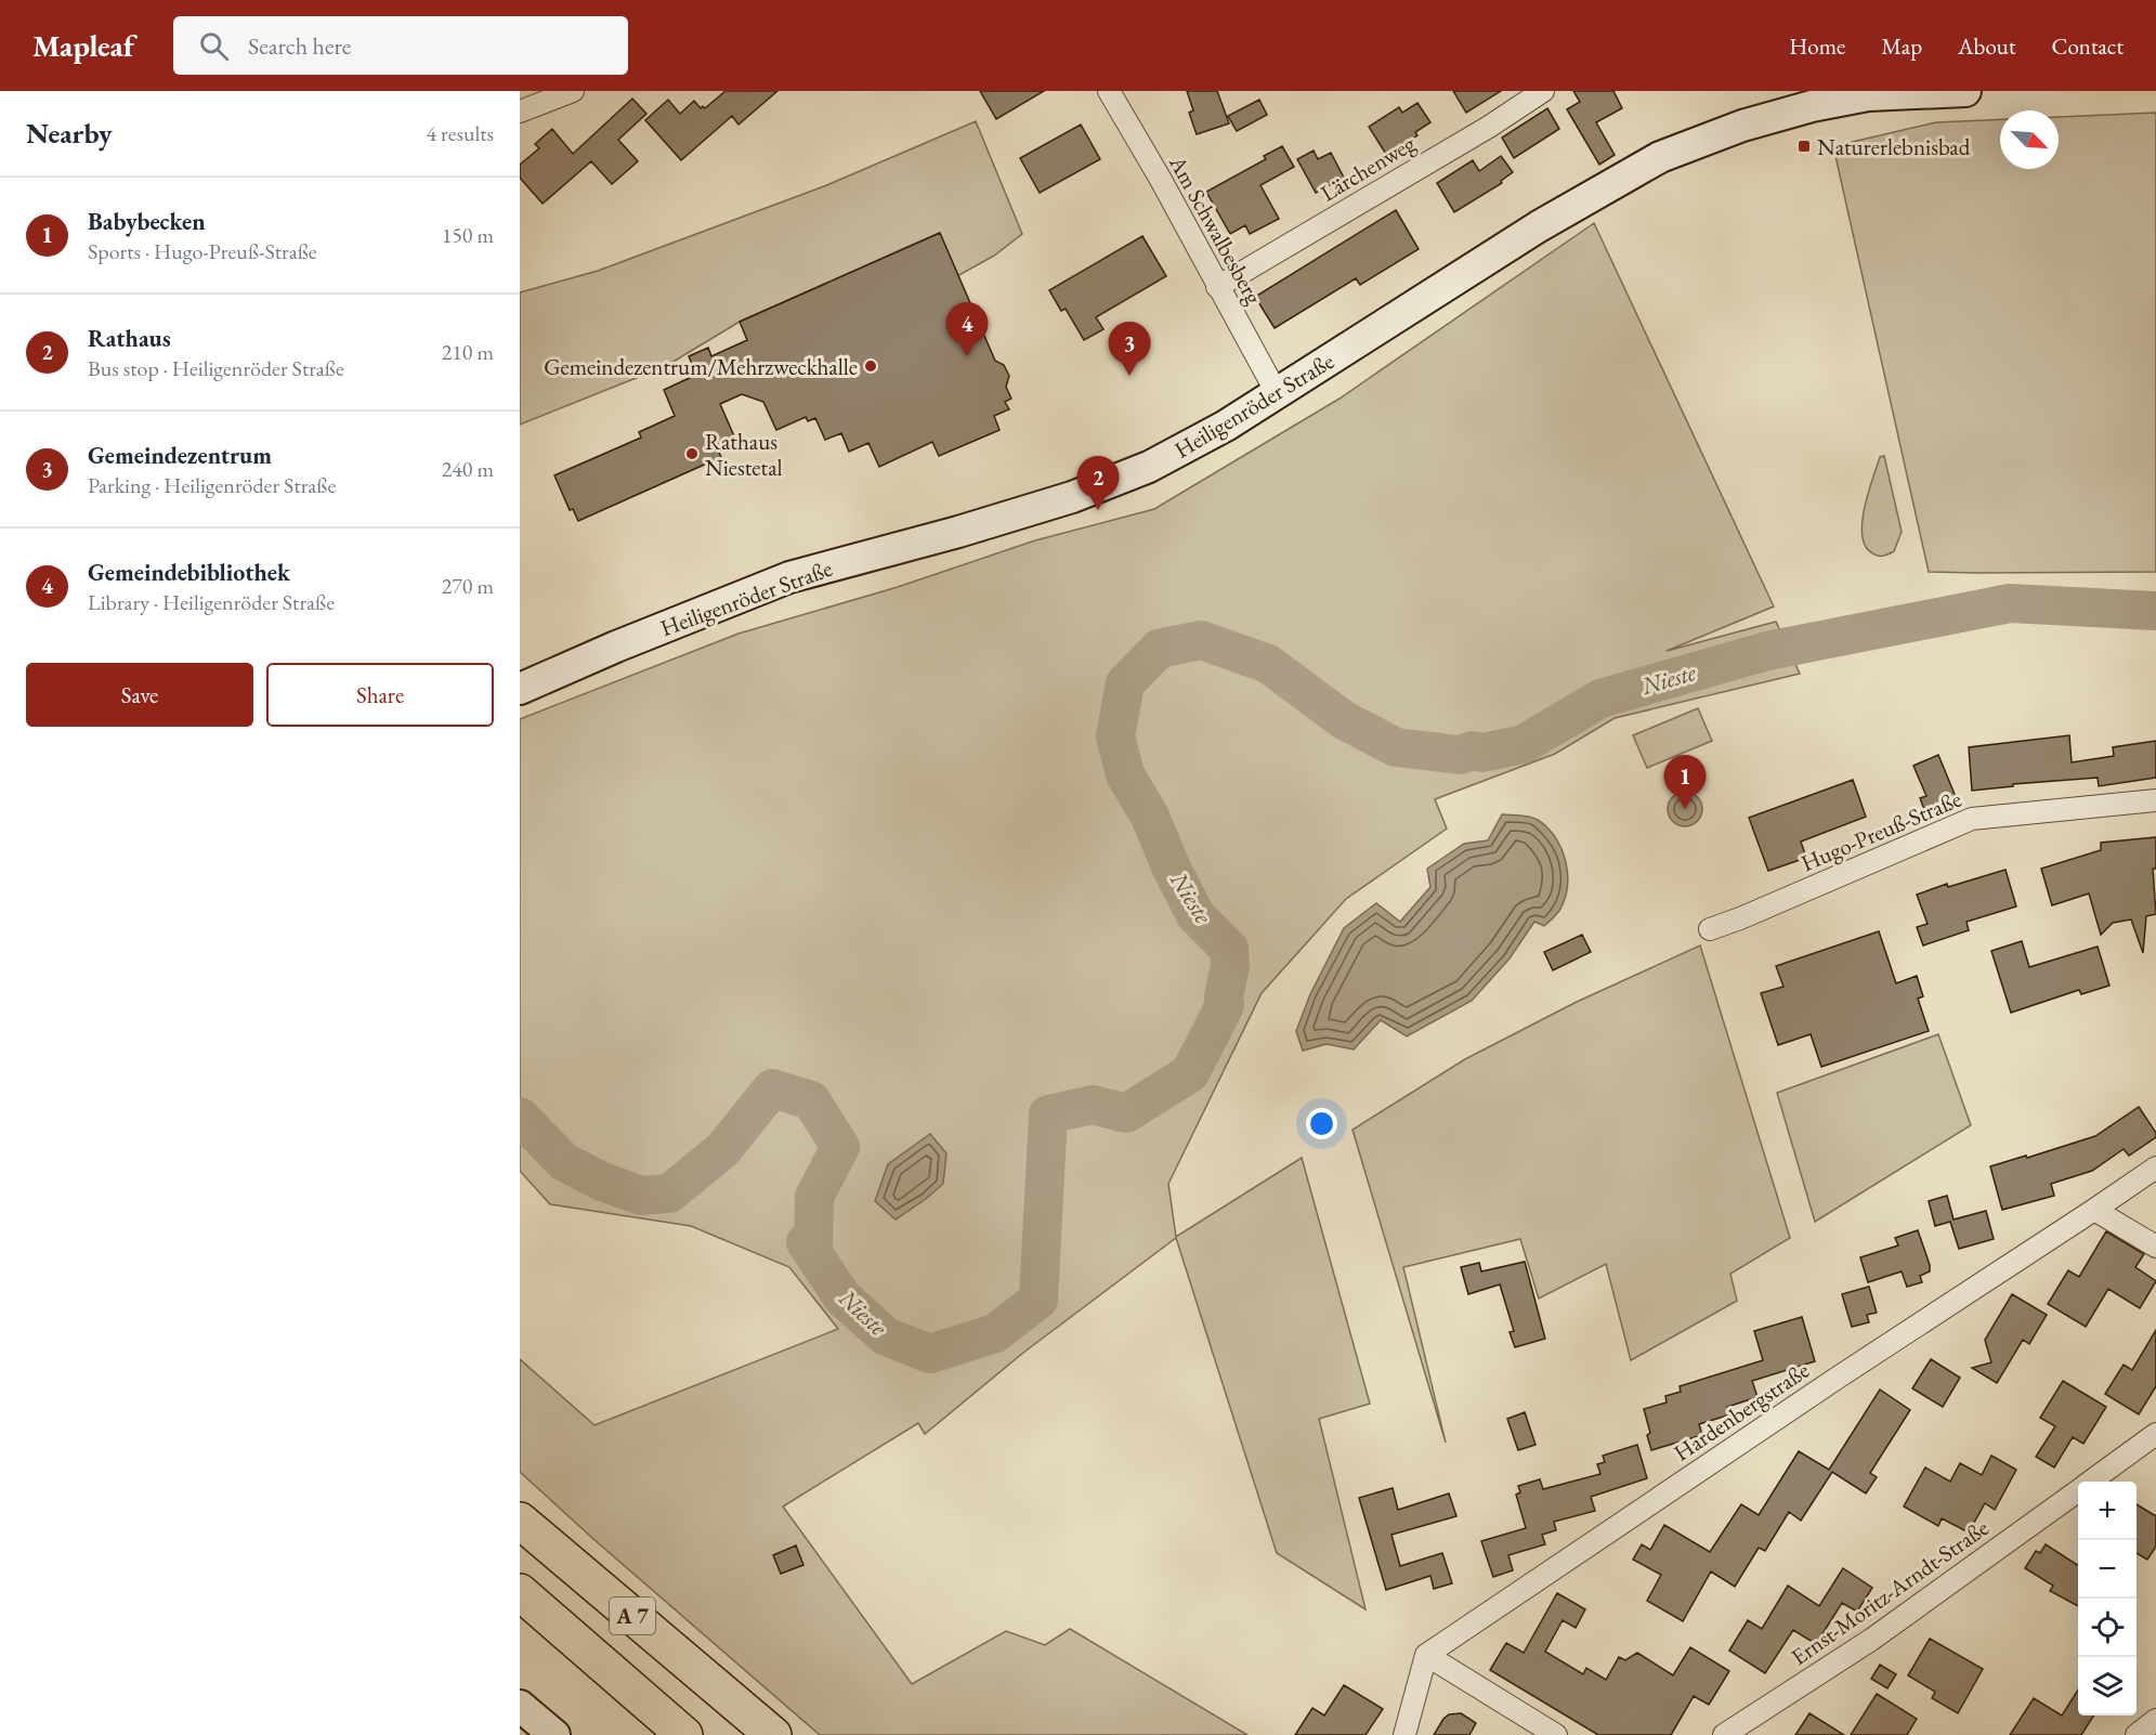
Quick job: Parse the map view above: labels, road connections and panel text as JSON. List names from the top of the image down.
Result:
{
  "streets": {
    "highway": ["A 7"],
    "street": [
      "Lärchenweg",
      "Am Schwalbesberg",
      "Heiligenröder Straße",
      "Hugo-Preuß-Straße",
      "Hardenbergstraße",
      "Ernst-Moritz-Arndt-Straße"
    ]
  },
  "crossings": [
    ["Lärchenweg", "Am Schwalbesberg"],
    ["Am Schwalbesberg", "Heiligenröder Straße"]
  ],
  "water": ["Nieste"],
  "places": {
    "transit": ["Naturerlebnisbad"],
    "other": ["Gemeindezentrum/Mehrzweckhalle", "Rathaus Niestetal"]
  },
  "north": "bottom right",
  "page": {
    "header": "Mapleaf",
    "search": "Search here",
    "nav": [
      "Home",
      "Map",
      "About",
      "Contact"
    ],
    "heading": ["Nearby", "4 results"],
    "list": [
      {
        "mark": "1",
        "name": "Babybecken",
        "note": "Sports · Hugo-Preuß-Straße",
        "value": "150 m"
      },
      {
        "mark": "2",
        "name": "Rathaus",
        "note": "Bus stop · Heiligenröder Straße",
        "value": "210 m"
      },
      {
        "mark": "3",
        "name": "Gemeindezentrum",
        "note": "Parking · Heiligenröder Straße",
        "value": "240 m"
      },
      {
        "mark": "4",
        "name": "Gemeindebibliothek",
        "note": "Library · Heiligenröder Straße",
        "value": "270 m"
      }
    ],
    "pins": [
      "4",
      "3",
      "2",
      "1"
    ],
    "buttons": ["Save", "Share"],
    "map_buttons": ["+", "−"]
  }
}
